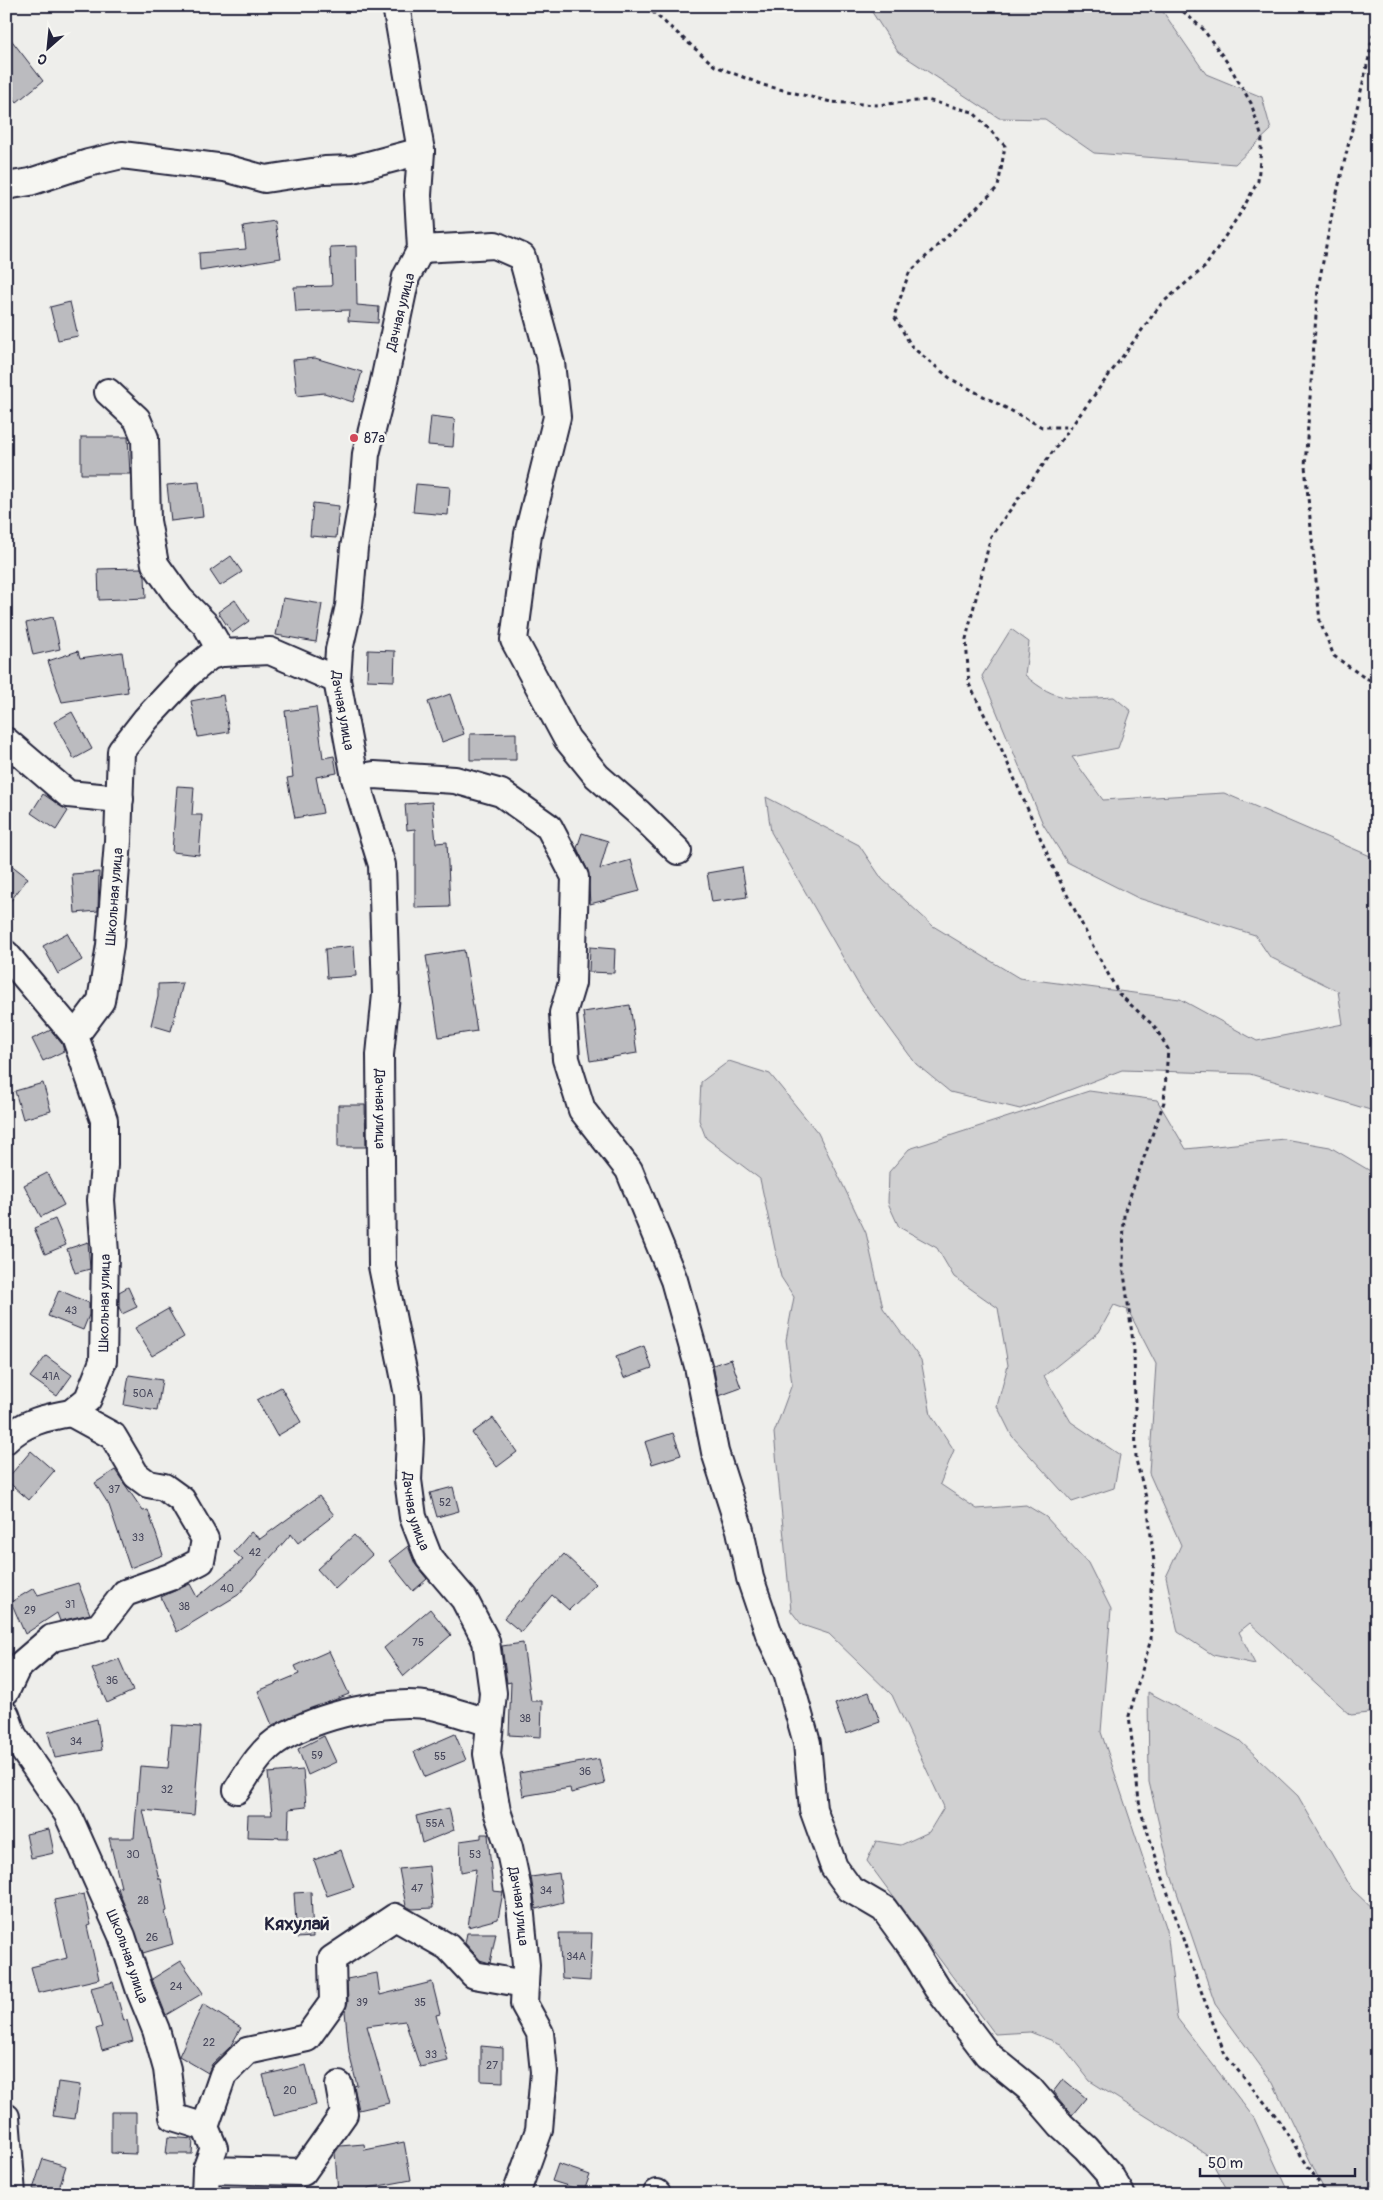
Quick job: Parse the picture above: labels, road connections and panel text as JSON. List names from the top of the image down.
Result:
{
  "streets": {
    "street": ["Дачная улица", "Школьная улица"]
  },
  "districts": ["Кяхулай"],
  "places": ["87а"],
  "house_numbers": [
    "43",
    "41А",
    "50А",
    "37",
    "52",
    "33",
    "42",
    "40",
    "31",
    "38",
    "29",
    "75",
    "36",
    "38",
    "34",
    "59",
    "55",
    "36",
    "32",
    "55А",
    "30",
    "53",
    "47",
    "34",
    "28",
    "26",
    "34А",
    "24",
    "39",
    "35",
    "22",
    "33",
    "27",
    "20"
  ],
  "scale_bar": "50 m",
  "north": "bottom left"
}
